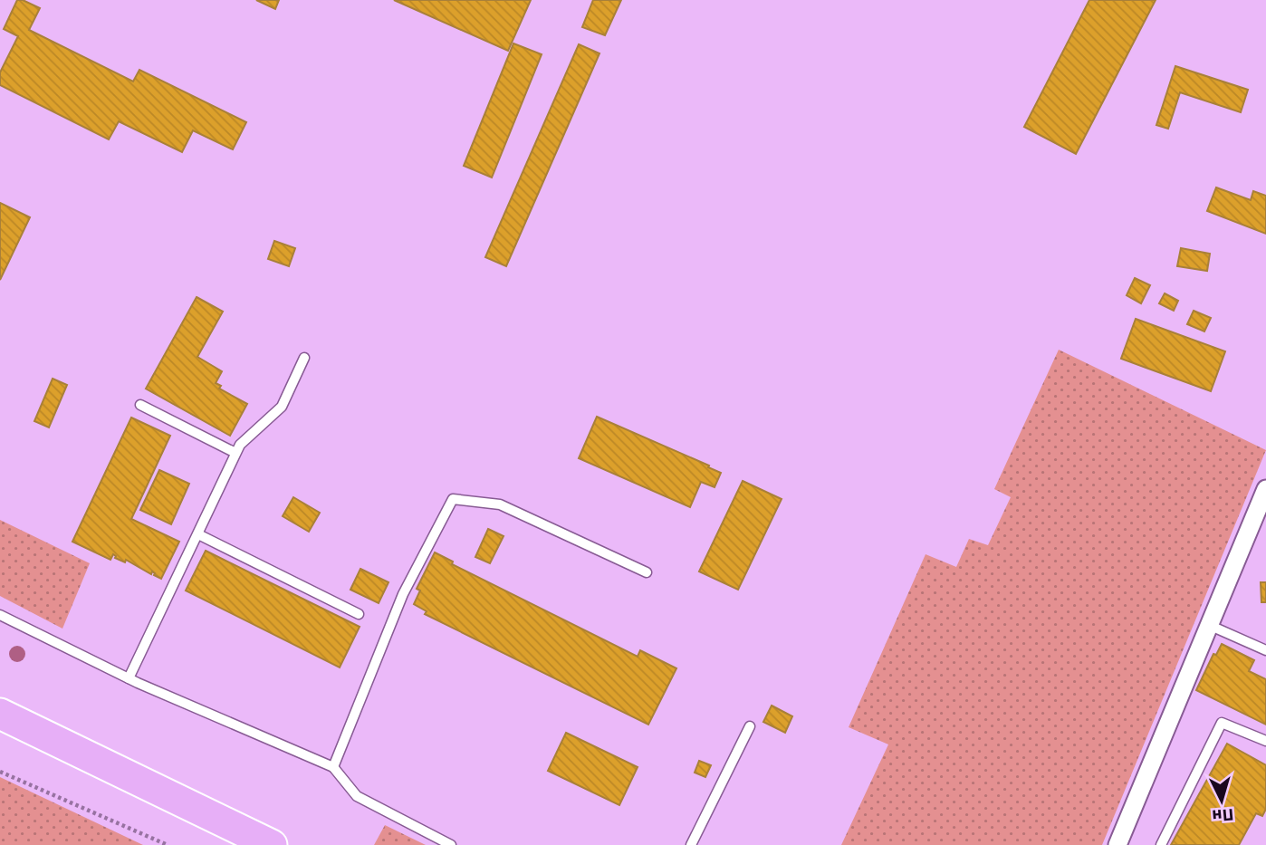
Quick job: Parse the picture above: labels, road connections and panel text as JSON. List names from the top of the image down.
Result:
{
  "north": "bottom"
}
